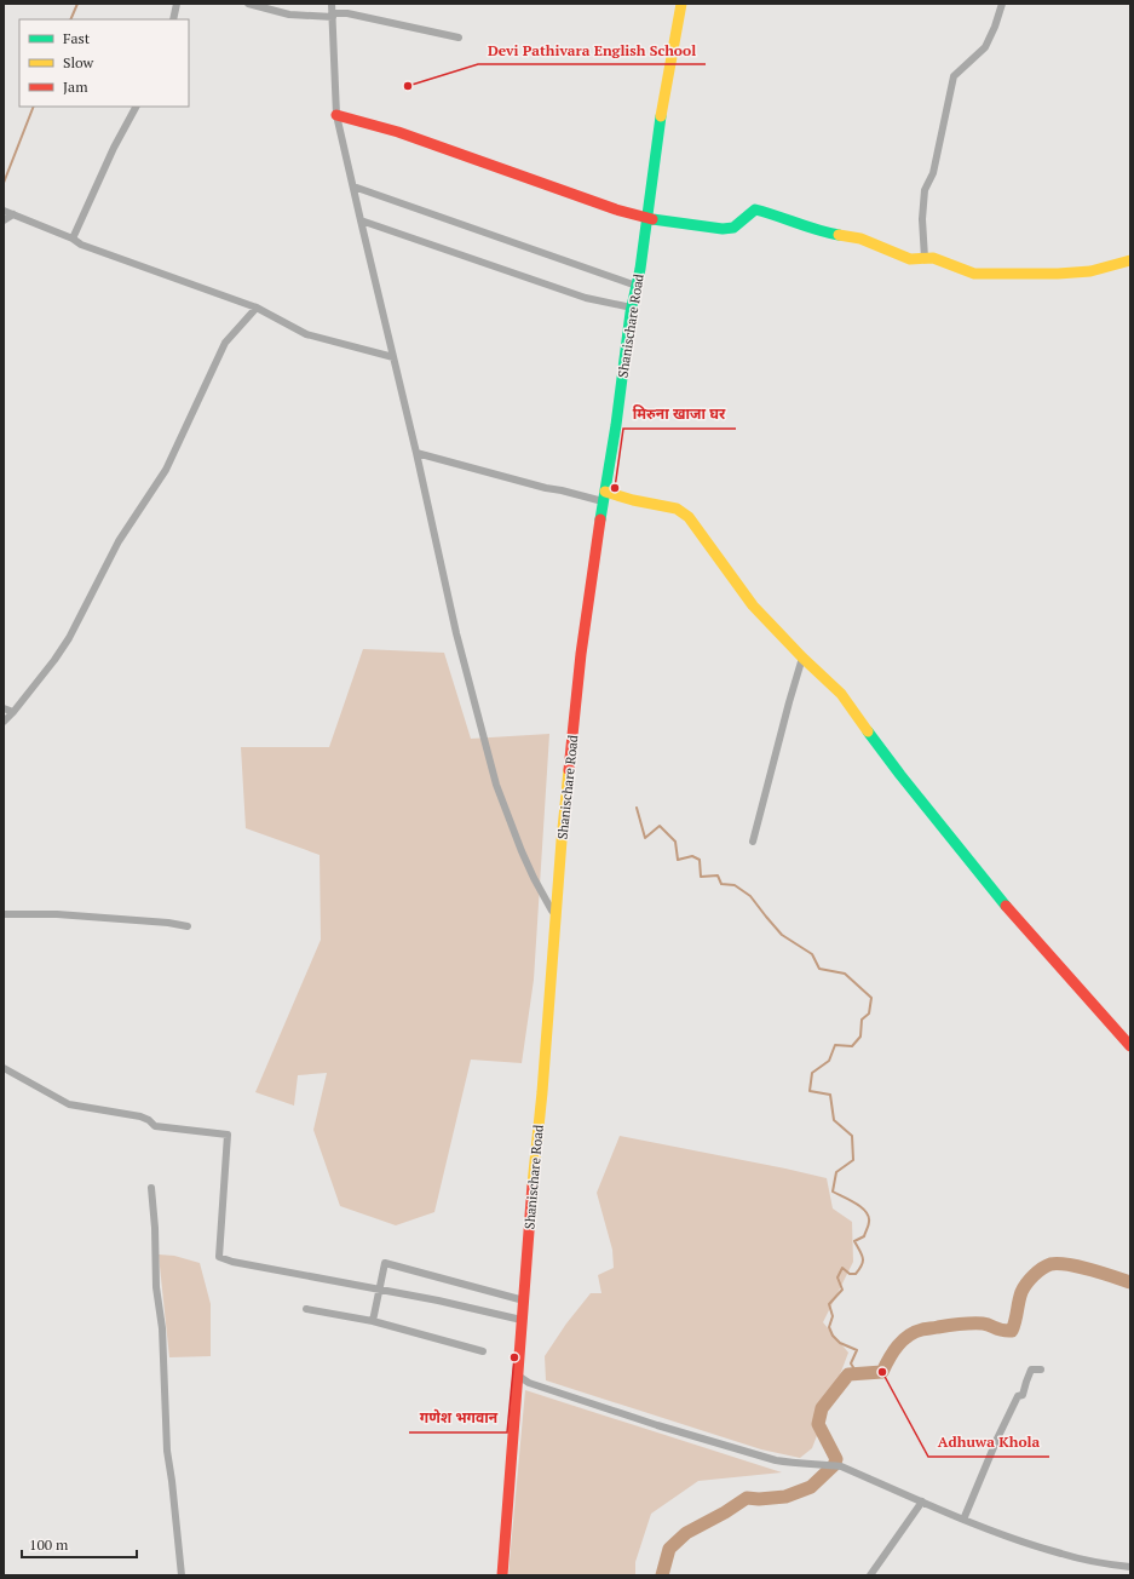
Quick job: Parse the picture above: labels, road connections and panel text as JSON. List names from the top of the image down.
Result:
{
  "streets": {
    "street": ["Shanischare Road"]
  },
  "places": [
    "Devi Pathivara English School",
    "मिरुना खाजा घर",
    "गणेश भगवान",
    "Adhuwa Khola"
  ],
  "legend": ["Fast", "Slow", "Jam"],
  "scale_bar": "100 m"
}
